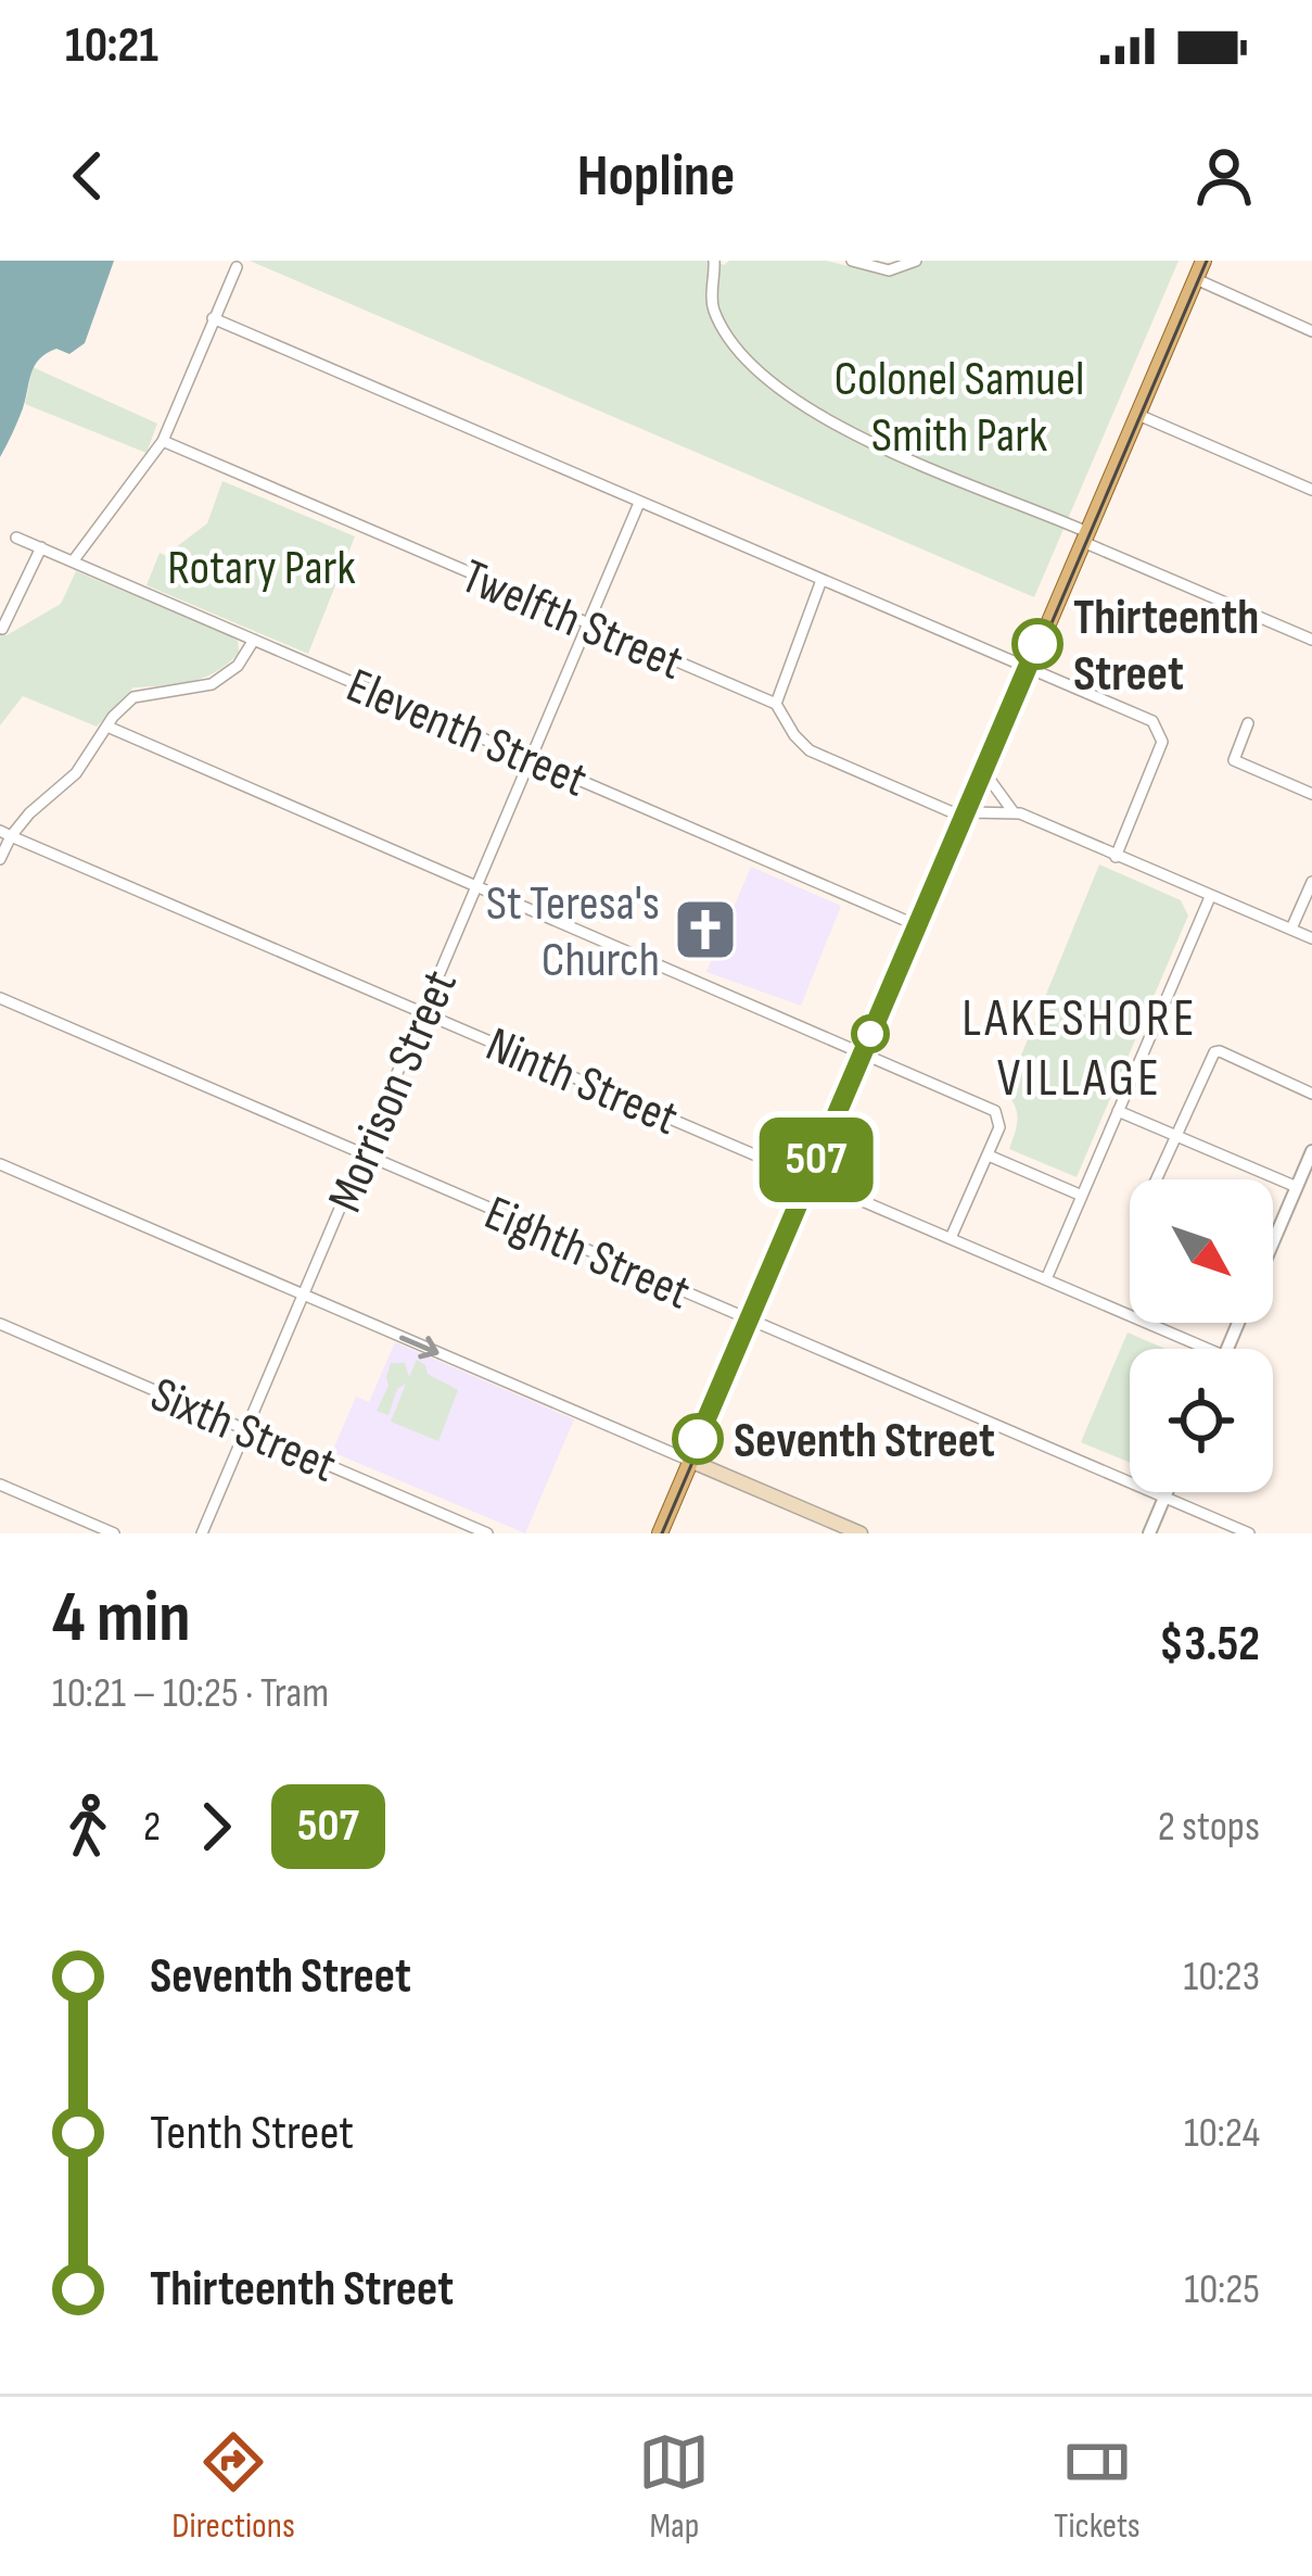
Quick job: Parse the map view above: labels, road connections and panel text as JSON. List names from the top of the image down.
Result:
{
  "streets": {
    "street": [
      "Twelfth Street",
      "Eleventh Street",
      "Ninth Street",
      "Morrison Street",
      "Eighth Street",
      "Sixth Street"
    ]
  },
  "crossings": [
    ["Twelfth Street", "Morrison Street"],
    ["Eleventh Street", "Morrison Street"],
    ["Ninth Street", "Morrison Street"],
    ["Morrison Street", "Eighth Street"],
    ["Morrison Street", "Sixth Street"]
  ],
  "districts": ["LAKESHORE VILLAGE"],
  "parks": ["Colonel Samuel Smith Park", "Rotary Park"],
  "places": {
    "other": ["Thirteenth Street", "Seventh Street"],
    "church": ["St Teresa's Church"]
  },
  "lines": ["tram line 507"],
  "north": "bottom right",
  "page": {
    "status": "10:21",
    "header": "Hopline",
    "on_map": "507",
    "heading": ["4 min", "10:21 – 10:25 · Tram", "$3.52"],
    "legs": ["2", "507", "2 stops"],
    "list": [
      {
        "name": "Seventh Street",
        "value": "10:23"
      },
      {
        "name": "Tenth Street",
        "value": "10:24"
      },
      {
        "name": "Thirteenth Street",
        "value": "10:25"
      }
    ],
    "tabs": ["Directions", "Map", "Tickets"]
  }
}
